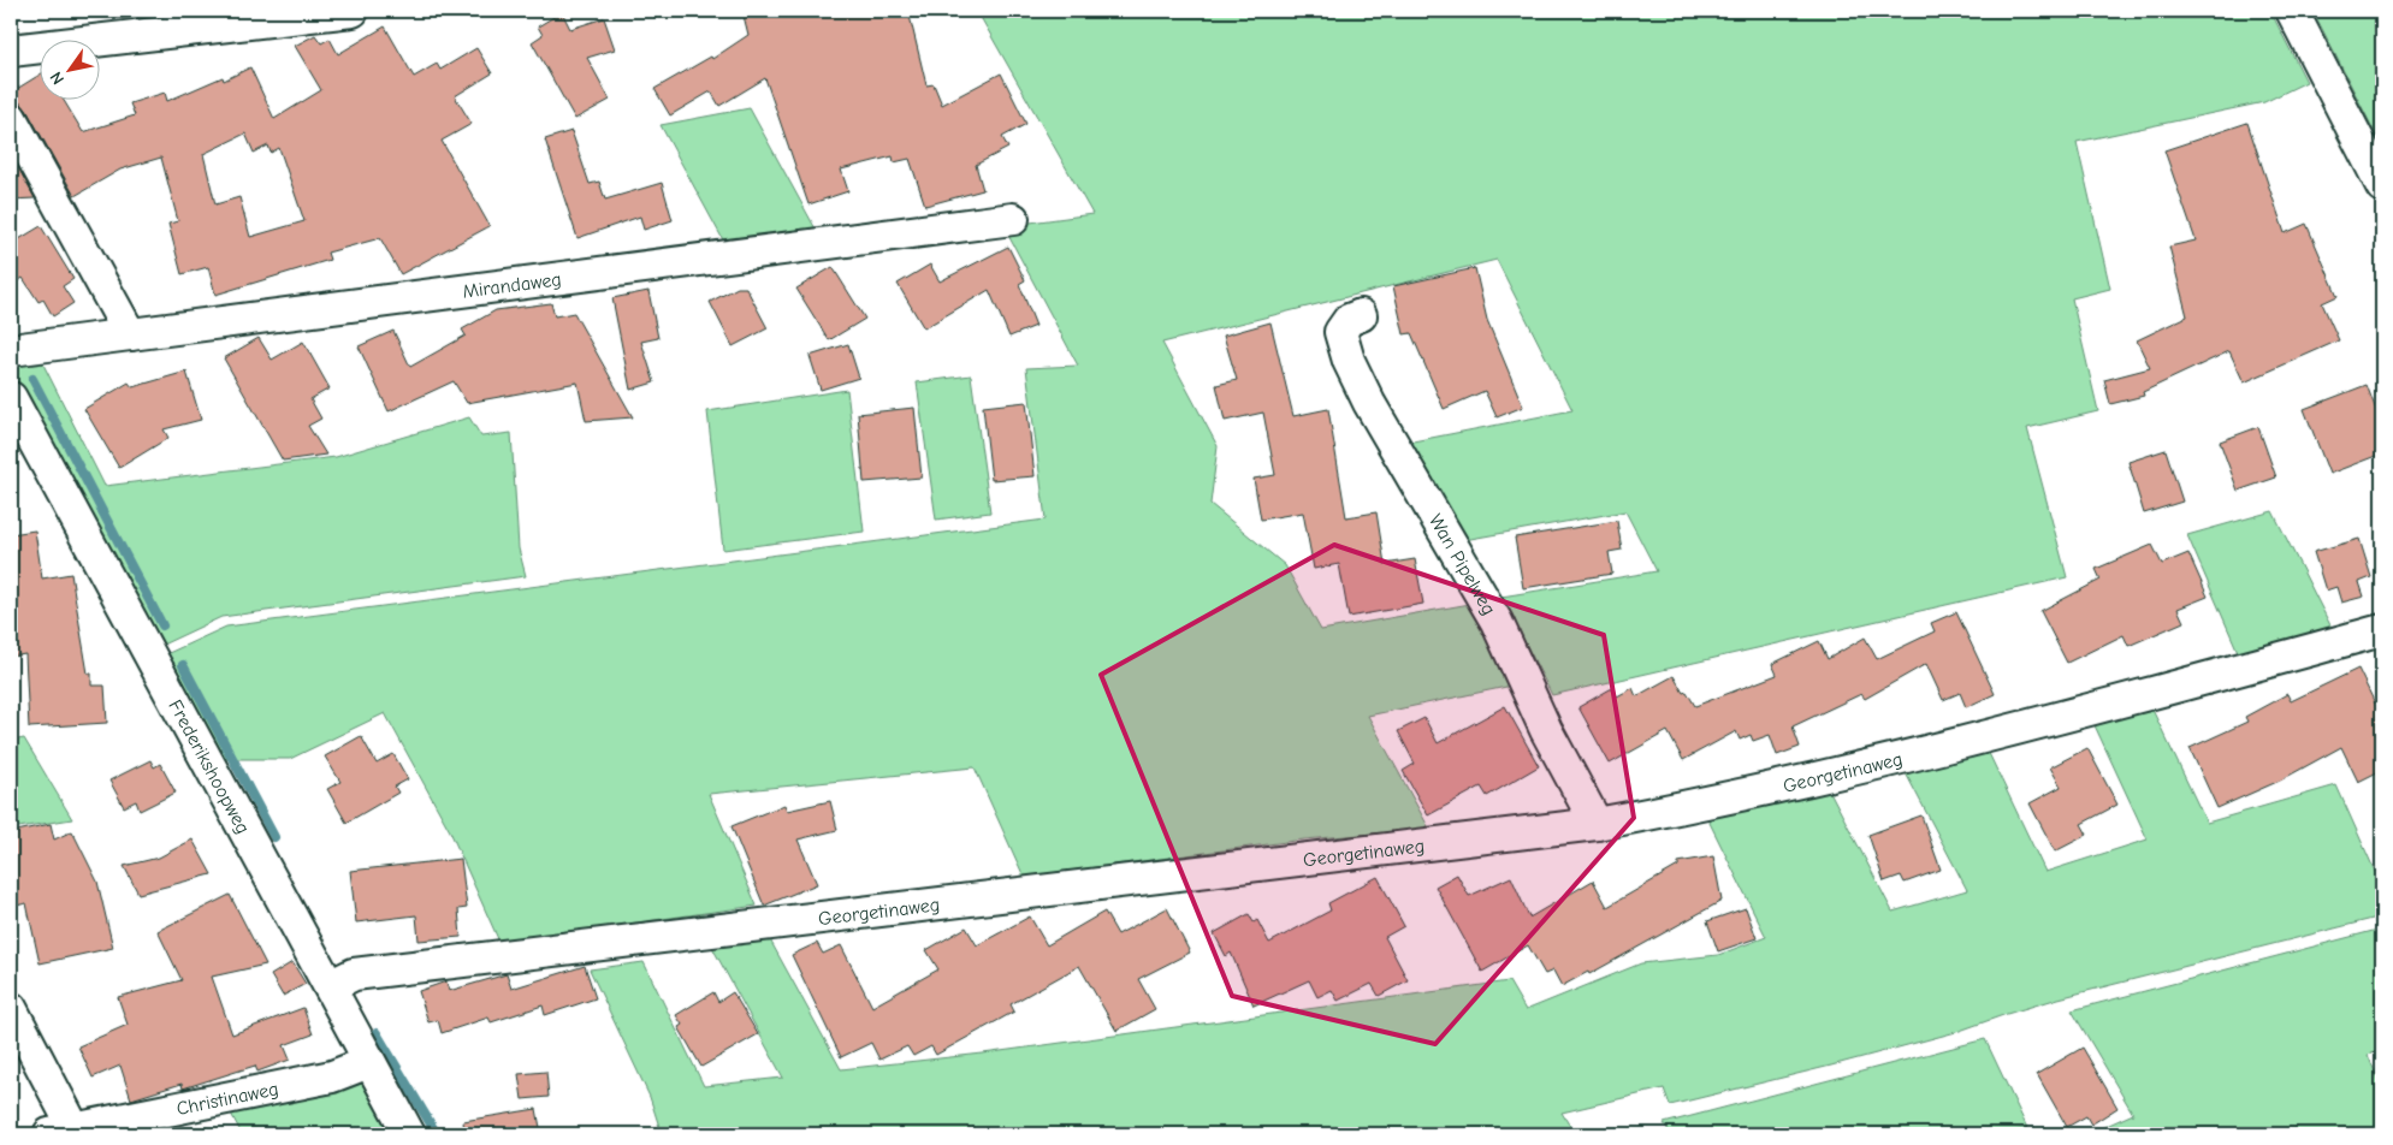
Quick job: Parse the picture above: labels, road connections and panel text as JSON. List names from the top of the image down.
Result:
{
  "streets": {
    "street": [
      "Mirandaweg",
      "Wan Pipelweg",
      "Frederikshoopweg",
      "Georgetinaweg",
      "Christinaweg"
    ]
  },
  "crossings": [
    ["Wan Pipelweg", "Georgetinaweg"],
    ["Frederikshoopweg", "Georgetinaweg"],
    ["Frederikshoopweg", "Christinaweg"]
  ],
  "north": "bottom left"
}
